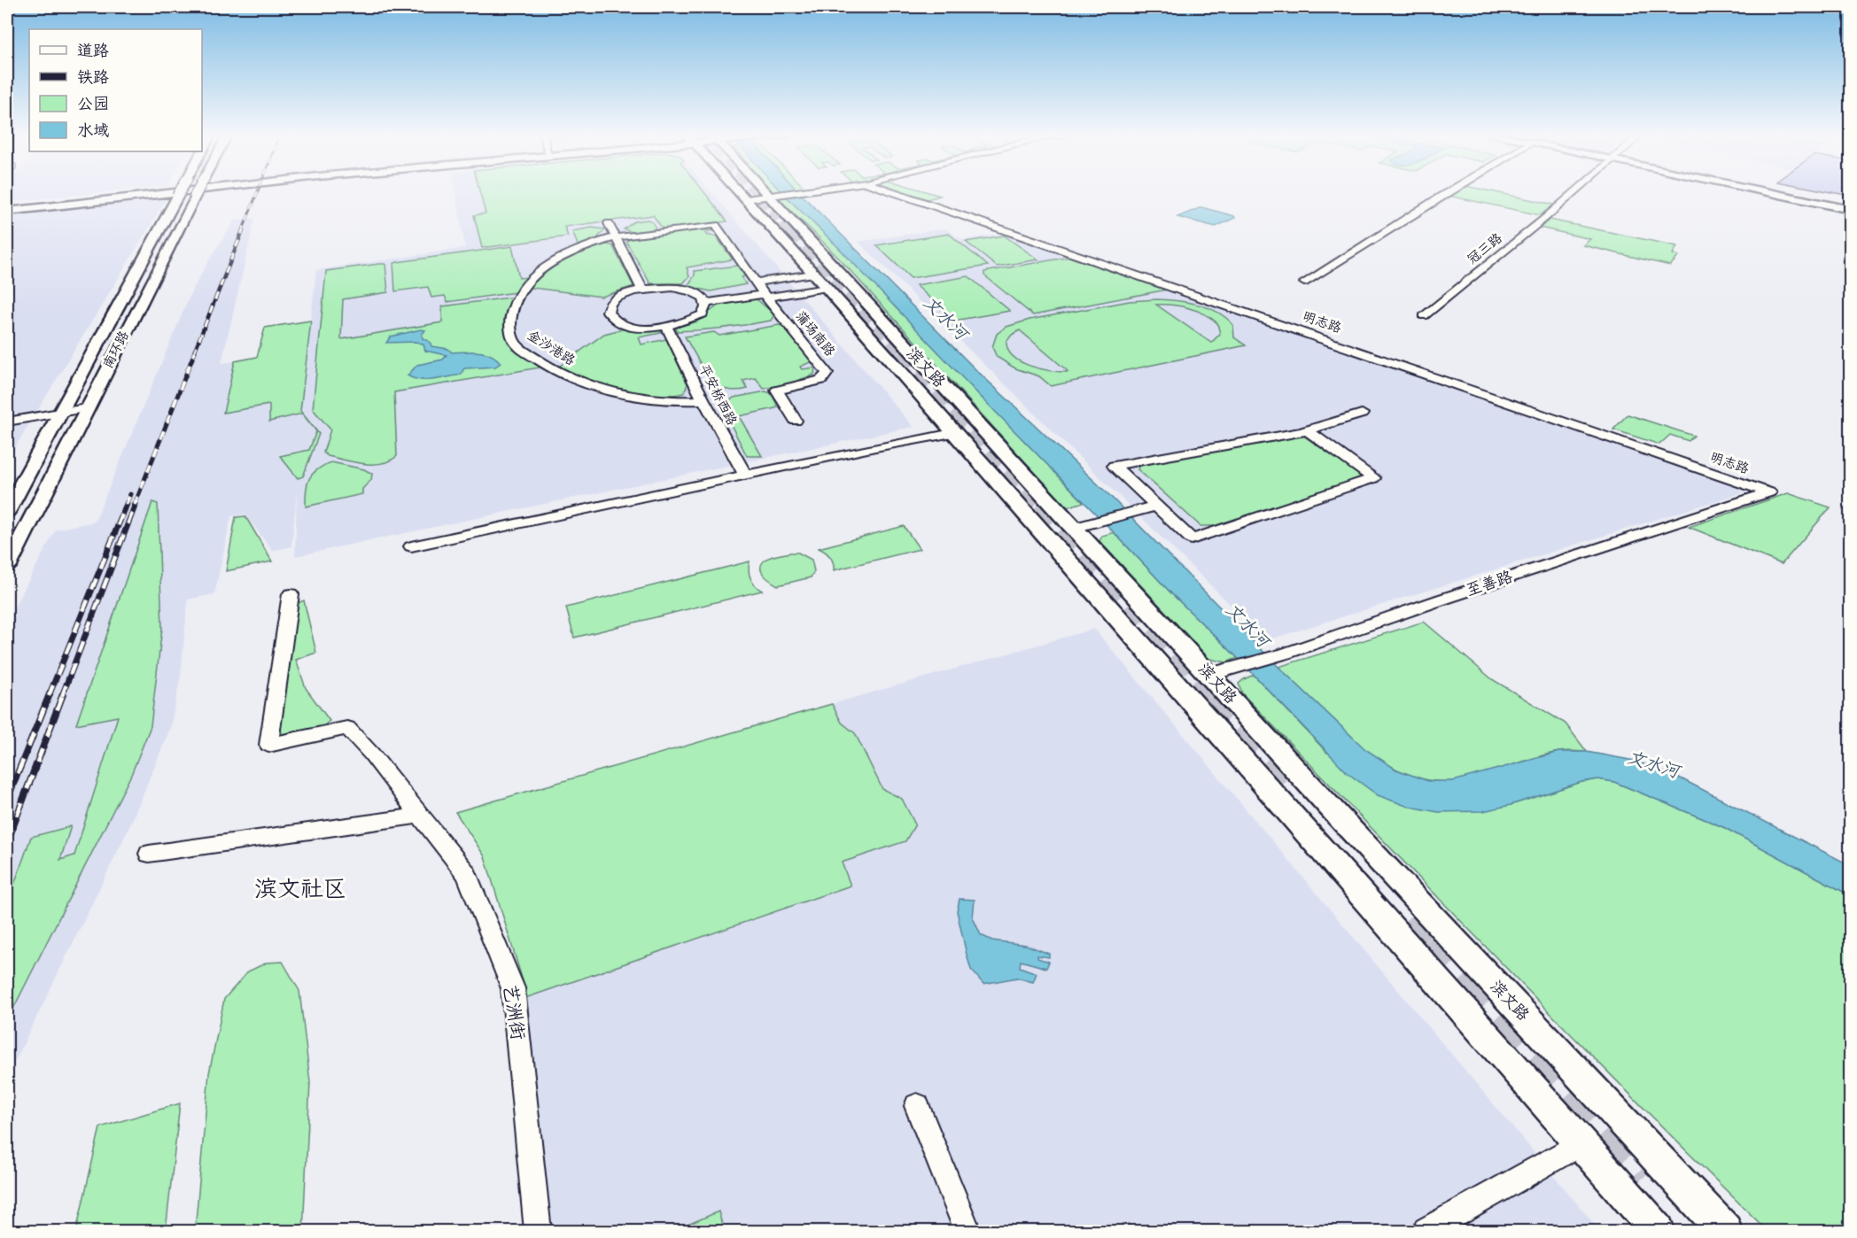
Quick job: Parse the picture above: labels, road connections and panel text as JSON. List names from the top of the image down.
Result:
{
  "streets": {
    "main road": ["南环路", "滨文路"],
    "street": [
      "冠三路",
      "明志路",
      "蒲场南路",
      "金沙港路",
      "平安桥西路",
      "至善路",
      "艺洲街"
    ]
  },
  "crossings": [
    ["明志路", "至善路"],
    ["蒲场南路", "金沙港路"],
    ["金沙港路", "平安桥西路"],
    ["滨文路", "至善路"]
  ],
  "districts": ["滨文社区"],
  "water": ["文水河"],
  "legend": [
    "道路",
    "铁路",
    "公园",
    "水域"
  ]
}
